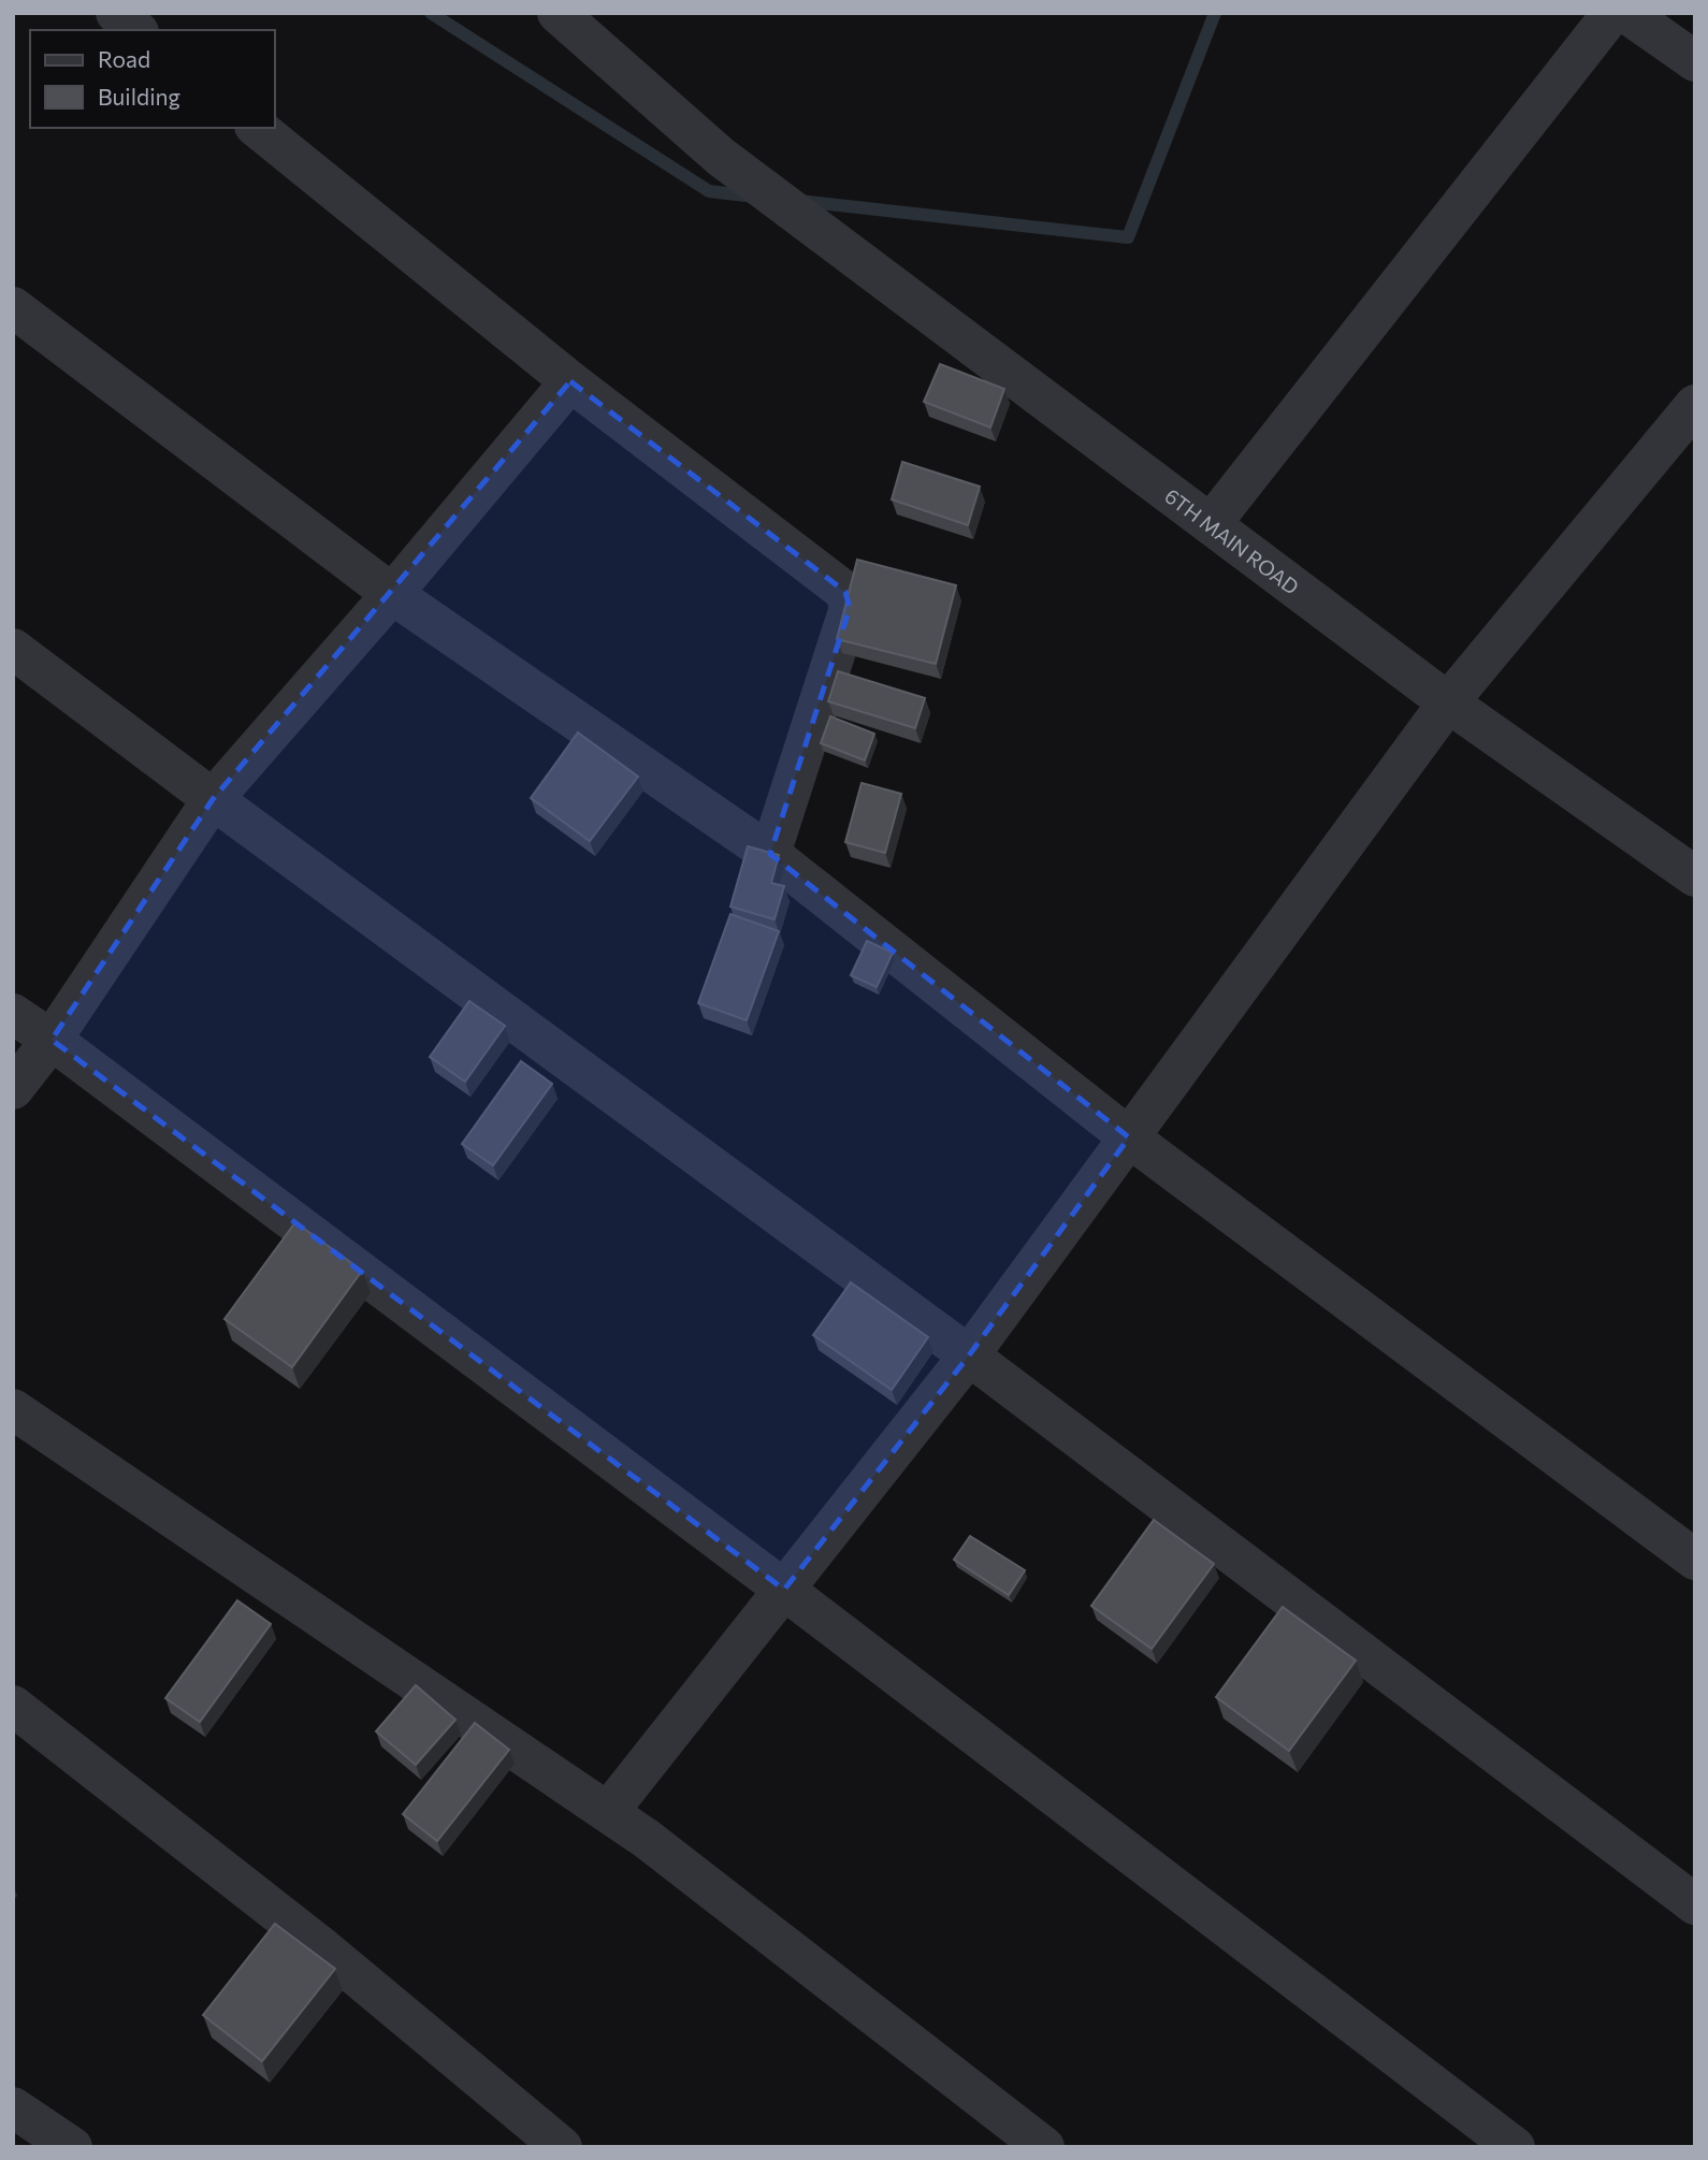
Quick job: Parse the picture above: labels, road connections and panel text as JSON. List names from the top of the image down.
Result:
{
  "streets": {
    "street": ["6TH MAIN ROAD"]
  },
  "legend": ["Road", "Building"]
}
